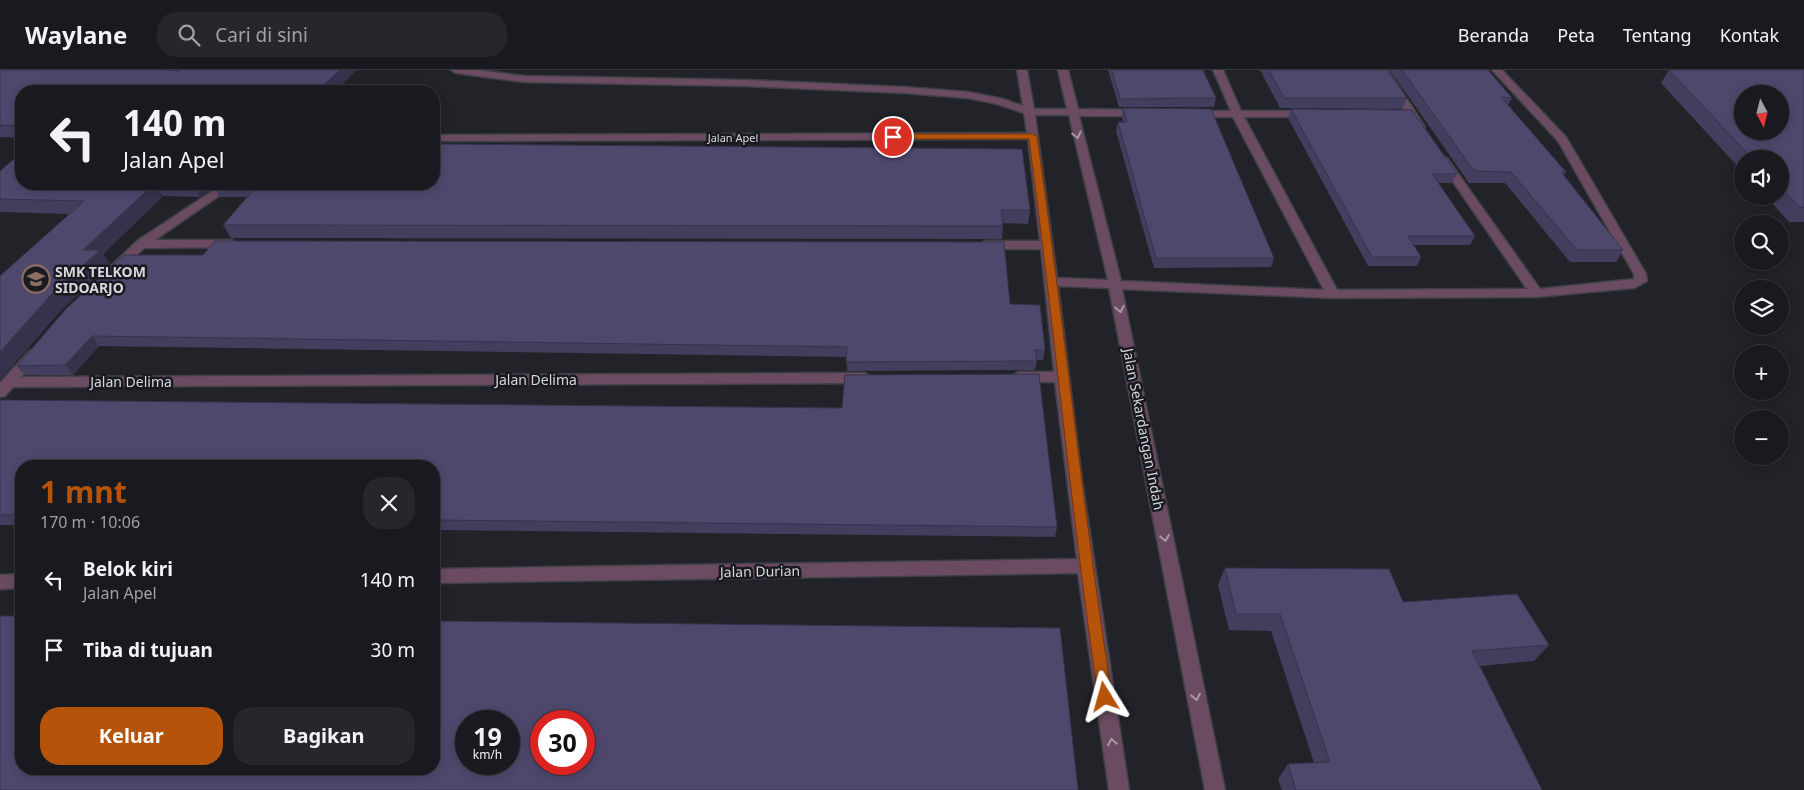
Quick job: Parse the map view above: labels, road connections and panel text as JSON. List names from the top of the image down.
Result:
{
  "streets": {
    "street": [
      "Jalan Apel",
      "Jalan Delima",
      "Jalan Sekardangan Indah",
      "Jalan Durian"
    ]
  },
  "places": {
    "school or university": ["SMK TELKOM SIDOARJO"]
  },
  "north": "bottom",
  "page": {
    "header": "Waylane",
    "search": "Cari di sini",
    "nav": [
      "Beranda",
      "Peta",
      "Tentang",
      "Kontak"
    ],
    "map_buttons": ["+", "−"],
    "turn": ["140 m", "Jalan Apel"],
    "heading": ["1 mnt", "170 m · 10:06"],
    "list": [
      {
        "name": "Belok kiri",
        "note": "Jalan Apel",
        "value": "140 m"
      },
      {
        "name": "Tiba di tujuan",
        "value": "30 m"
      }
    ],
    "buttons": ["Keluar", "Bagikan"],
    "speed": "19 km/h",
    "limit": "30"
  }
}
